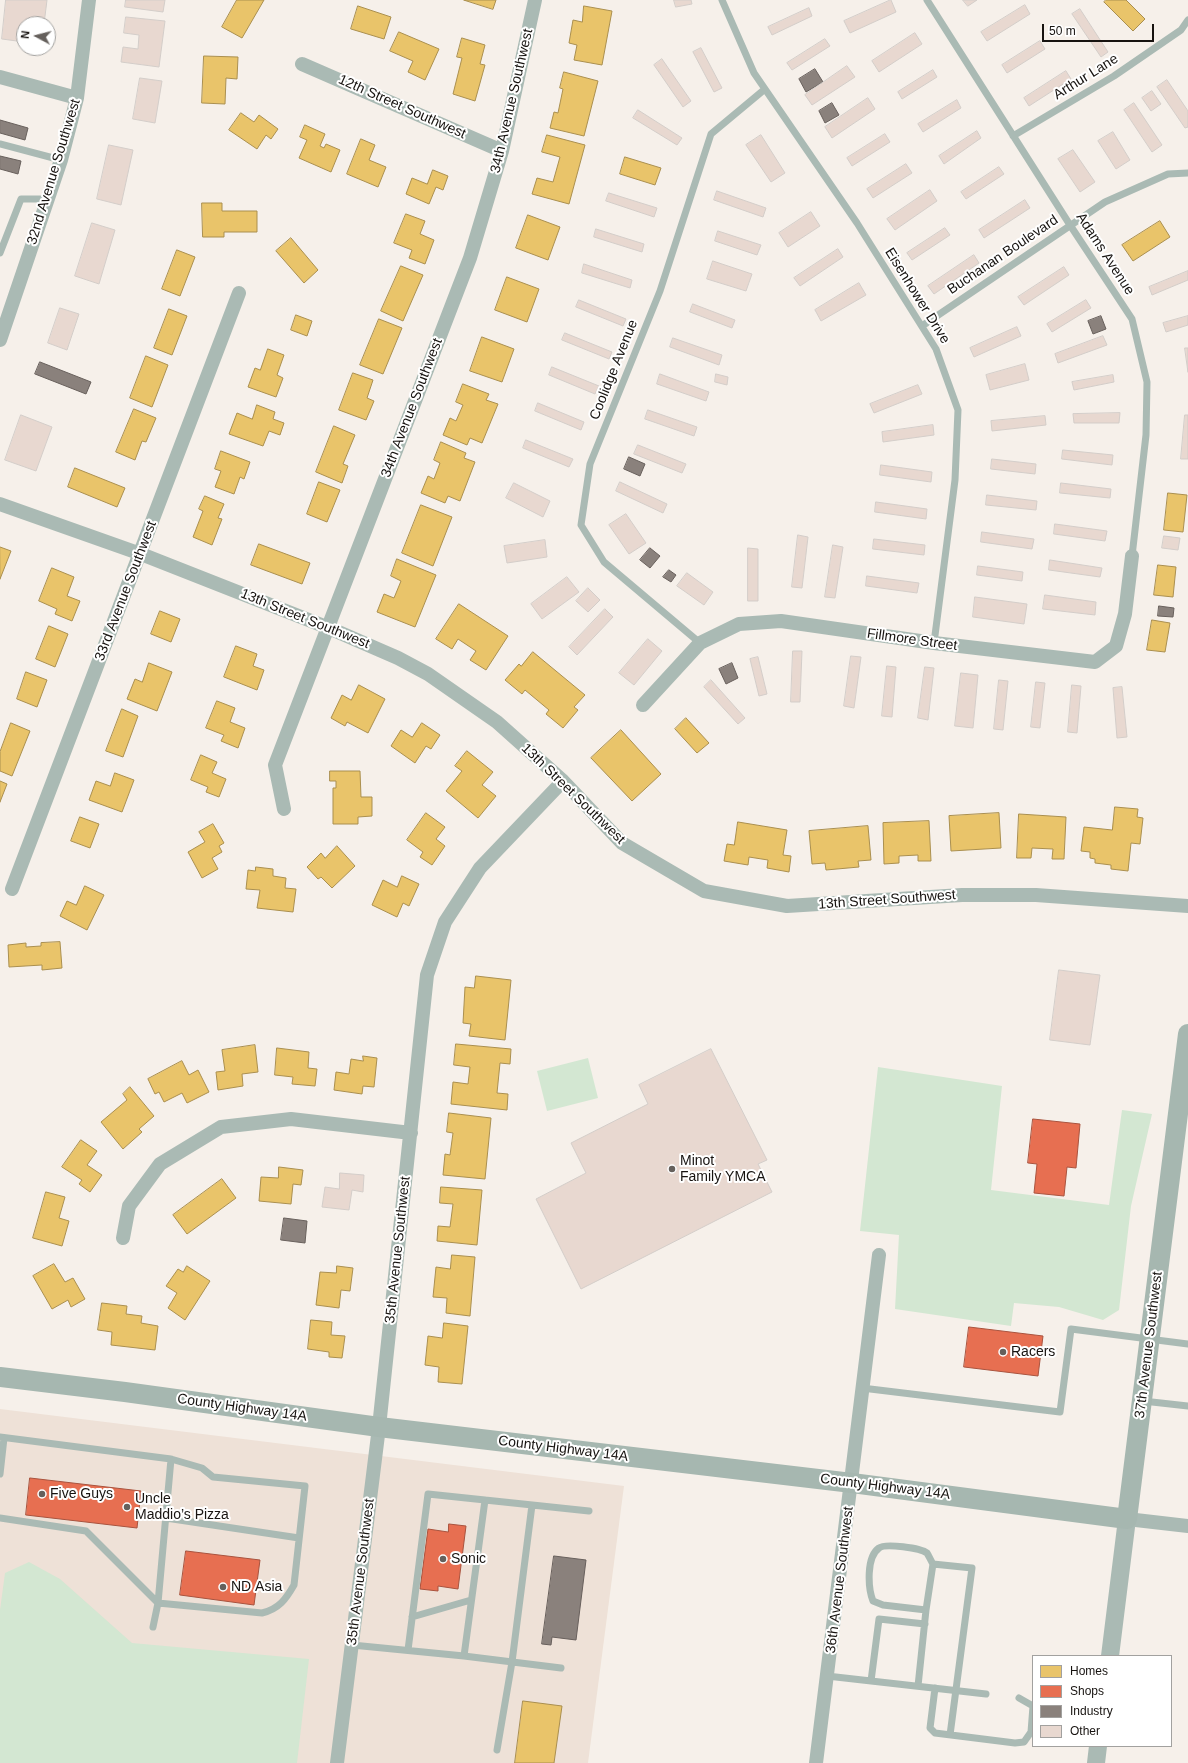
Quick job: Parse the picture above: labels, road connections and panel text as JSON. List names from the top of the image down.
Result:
{
  "streets": {
    "main road": ["37th Avenue Southwest", "County Highway 14A"],
    "street": [
      "34th Avenue Southwest",
      "12th Street Southwest",
      "32nd Avenue Southwest",
      "33rd Avenue Southwest",
      "13th Street Southwest",
      "Fillmore Street",
      "35th Avenue Southwest",
      "36th Avenue Southwest"
    ],
    "lane": [
      "Arthur Lane",
      "Adams Avenue",
      "Buchanan Boulevard",
      "Eisenhower Drive",
      "Coolidge Avenue"
    ]
  },
  "crossings": [
    ["Arthur Lane", "Adams Avenue"],
    ["34th Avenue Southwest", "12th Street Southwest"],
    ["34th Avenue Southwest", "13th Street Southwest"],
    ["Adams Avenue", "Buchanan Boulevard"],
    ["Adams Avenue", "Fillmore Street"],
    ["Buchanan Boulevard", "Eisenhower Drive"],
    ["Eisenhower Drive", "Coolidge Avenue"],
    ["Eisenhower Drive", "Fillmore Street"],
    ["Coolidge Avenue", "Fillmore Street"],
    ["33rd Avenue Southwest", "13th Street Southwest"],
    ["13th Street Southwest", "35th Avenue Southwest"],
    ["35th Avenue Southwest", "County Highway 14A"],
    ["37th Avenue Southwest", "County Highway 14A"],
    ["County Highway 14A", "36th Avenue Southwest"]
  ],
  "places": [
    "Minot Family YMCA",
    "Racers",
    "Five Guys",
    "Uncle Maddio’s Pizza",
    "Sonic",
    "ND Asia"
  ],
  "legend": [
    "Homes",
    "Shops",
    "Industry",
    "Other"
  ],
  "scale_bar": "50 m",
  "north": "left"
}
